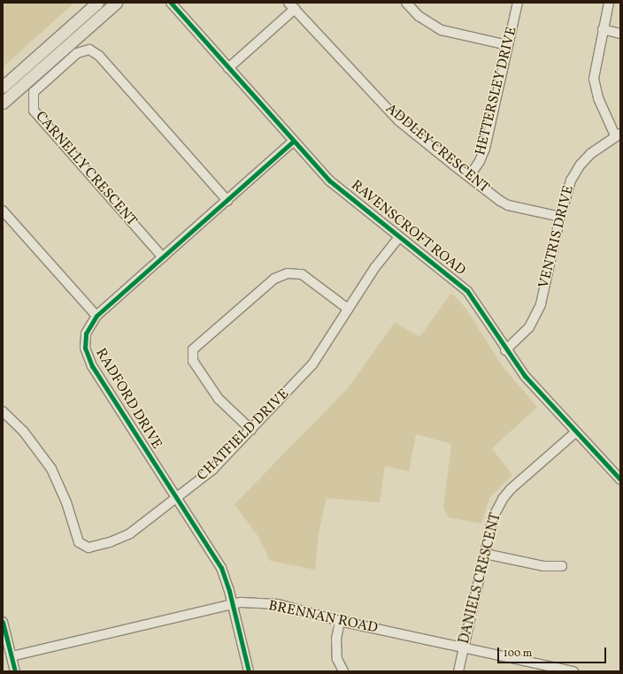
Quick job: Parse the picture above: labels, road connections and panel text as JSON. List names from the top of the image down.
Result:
{
  "streets": {
    "street": [
      "HETTERSLEY DRIVE",
      "ADDLEY CRESCENT",
      "CARNELLY CRESCENT",
      "RAVENSCROFT ROAD",
      "VENTRIS DRIVE",
      "RADFORD DRIVE",
      "CHATFIELD DRIVE",
      "DANIELS CRESCENT",
      "BRENNAN ROAD"
    ]
  },
  "crossings": [
    ["HETTERSLEY DRIVE", "ADDLEY CRESCENT"],
    ["ADDLEY CRESCENT", "VENTRIS DRIVE"],
    ["CARNELLY CRESCENT", "RADFORD DRIVE"],
    ["RAVENSCROFT ROAD", "VENTRIS DRIVE"],
    ["RAVENSCROFT ROAD", "RADFORD DRIVE"],
    ["RAVENSCROFT ROAD", "CHATFIELD DRIVE"],
    ["RAVENSCROFT ROAD", "DANIELS CRESCENT"],
    ["RADFORD DRIVE", "CHATFIELD DRIVE"],
    ["RADFORD DRIVE", "BRENNAN ROAD"],
    ["DANIELS CRESCENT", "BRENNAN ROAD"]
  ],
  "scale_bar": "100 m"
}
